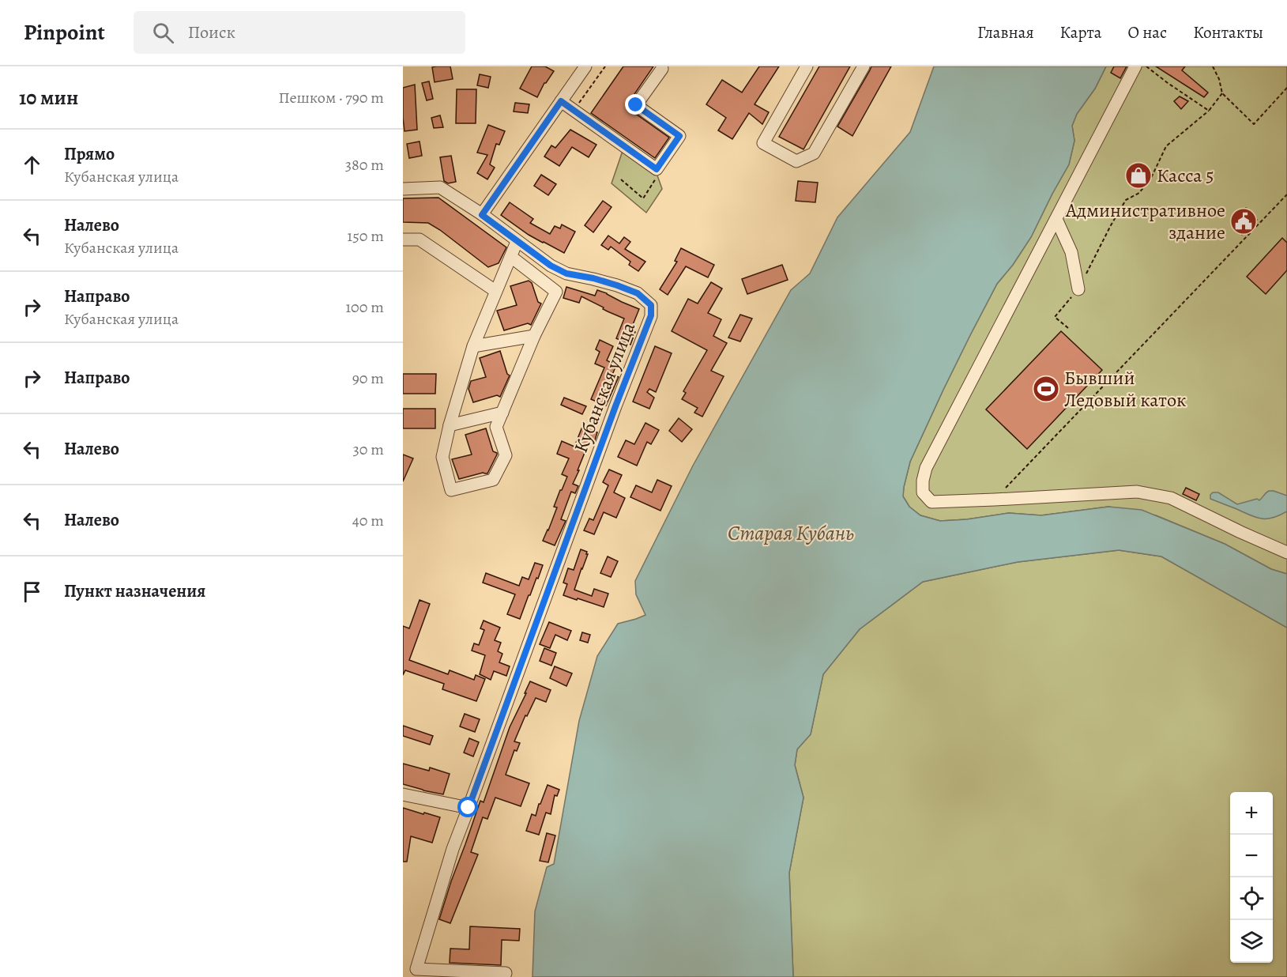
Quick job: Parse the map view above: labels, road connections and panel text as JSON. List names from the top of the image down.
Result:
{
  "streets": {
    "street": ["Кубанская улица"]
  },
  "water": ["Старая Кубань"],
  "places": {
    "shop": ["Касса 5"],
    "public building": ["Административное здание"],
    "sports": ["Бывший Ледовый каток"]
  },
  "page": {
    "header": "Pinpoint",
    "search": "Поиск",
    "nav": [
      "Главная",
      "Карта",
      "О нас",
      "Контакты"
    ],
    "heading": ["10 мин", "Пешком · 790 m"],
    "list": [
      ["Прямо", "Кубанская улица", "380 m"],
      ["Налево", "Кубанская улица", "150 m"],
      ["Направо", "Кубанская улица", "100 m"],
      ["Направо", "90 m"],
      ["Налево", "30 m"],
      ["Налево", "40 m"],
      "Пункт назначения"
    ],
    "map_buttons": ["+", "−"]
  }
}
